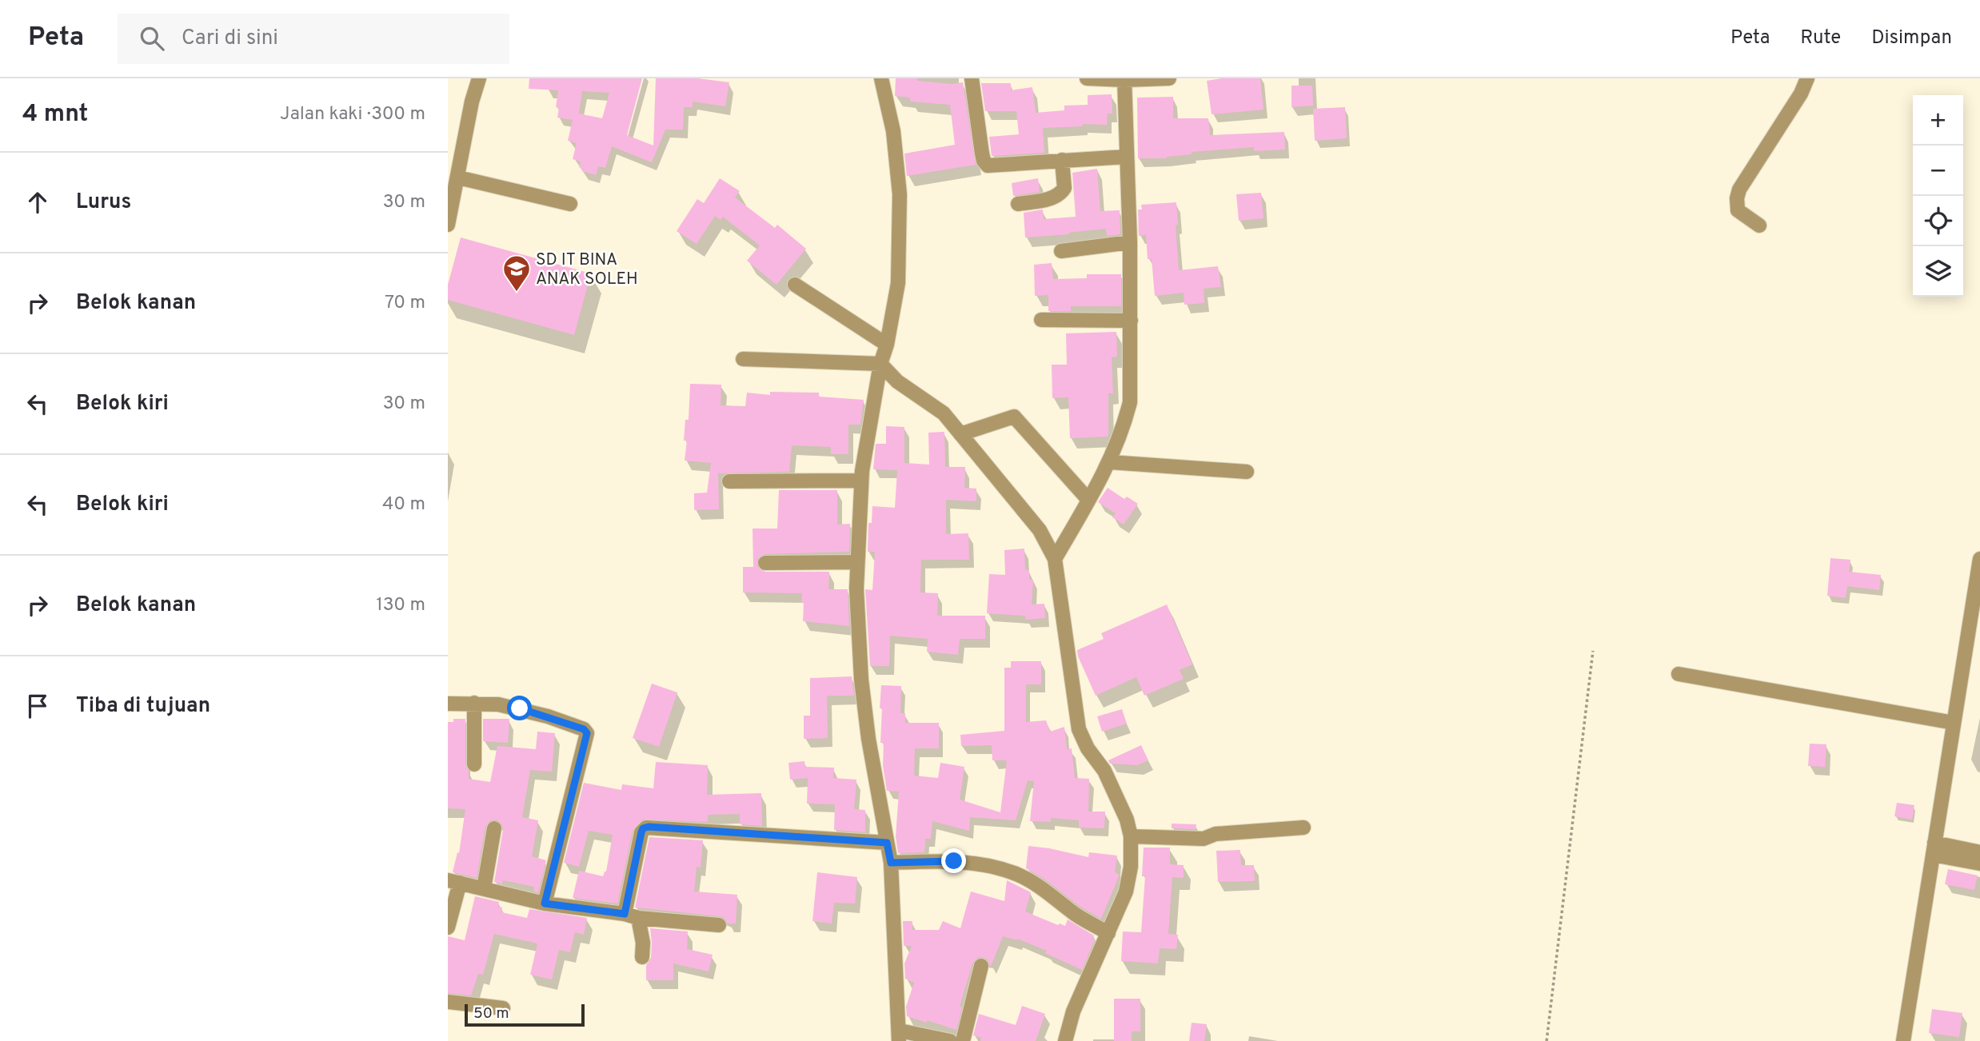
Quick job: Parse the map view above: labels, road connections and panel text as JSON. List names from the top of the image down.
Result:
{
  "places": {
    "school or university": ["SD IT BINA ANAK SOLEH"]
  },
  "scale_bar": "50 m",
  "page": {
    "header": "Peta",
    "search": "Cari di sini",
    "nav": ["Peta", "Rute", "Disimpan"],
    "heading": ["4 mnt", "Jalan kaki · 300 m"],
    "map_buttons": ["+", "−"],
    "list": [
      ["Lurus", "30 m"],
      ["Belok kanan", "70 m"],
      ["Belok kiri", "30 m"],
      ["Belok kiri", "40 m"],
      ["Belok kanan", "130 m"],
      "Tiba di tujuan"
    ],
    "scale": "50 m"
  }
}
